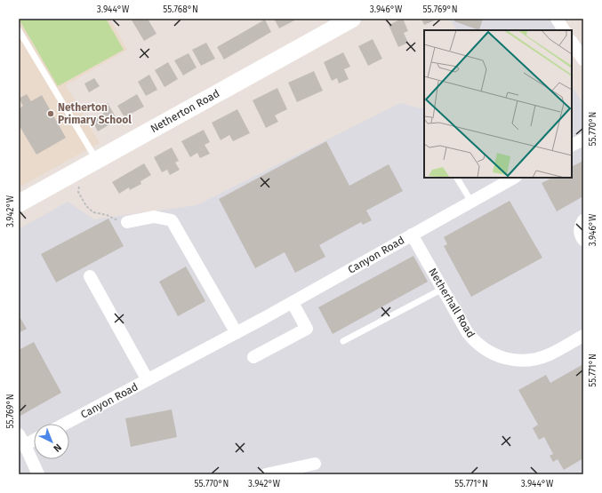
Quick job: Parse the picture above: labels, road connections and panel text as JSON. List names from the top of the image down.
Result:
{
  "streets": {
    "main road": ["Netherton Road"],
    "street": ["Canyon Road", "Netherhall Road"]
  },
  "crossings": [
    ["Canyon Road", "Netherhall Road"]
  ],
  "places": ["Netherton Primary School"],
  "north": "bottom right",
  "coordinates": [
    "3.944°W",
    "55.768°N",
    "3.946°W",
    "55.769°N",
    "55.770°N",
    "3.942°W",
    "55.771°N"
  ]
}
